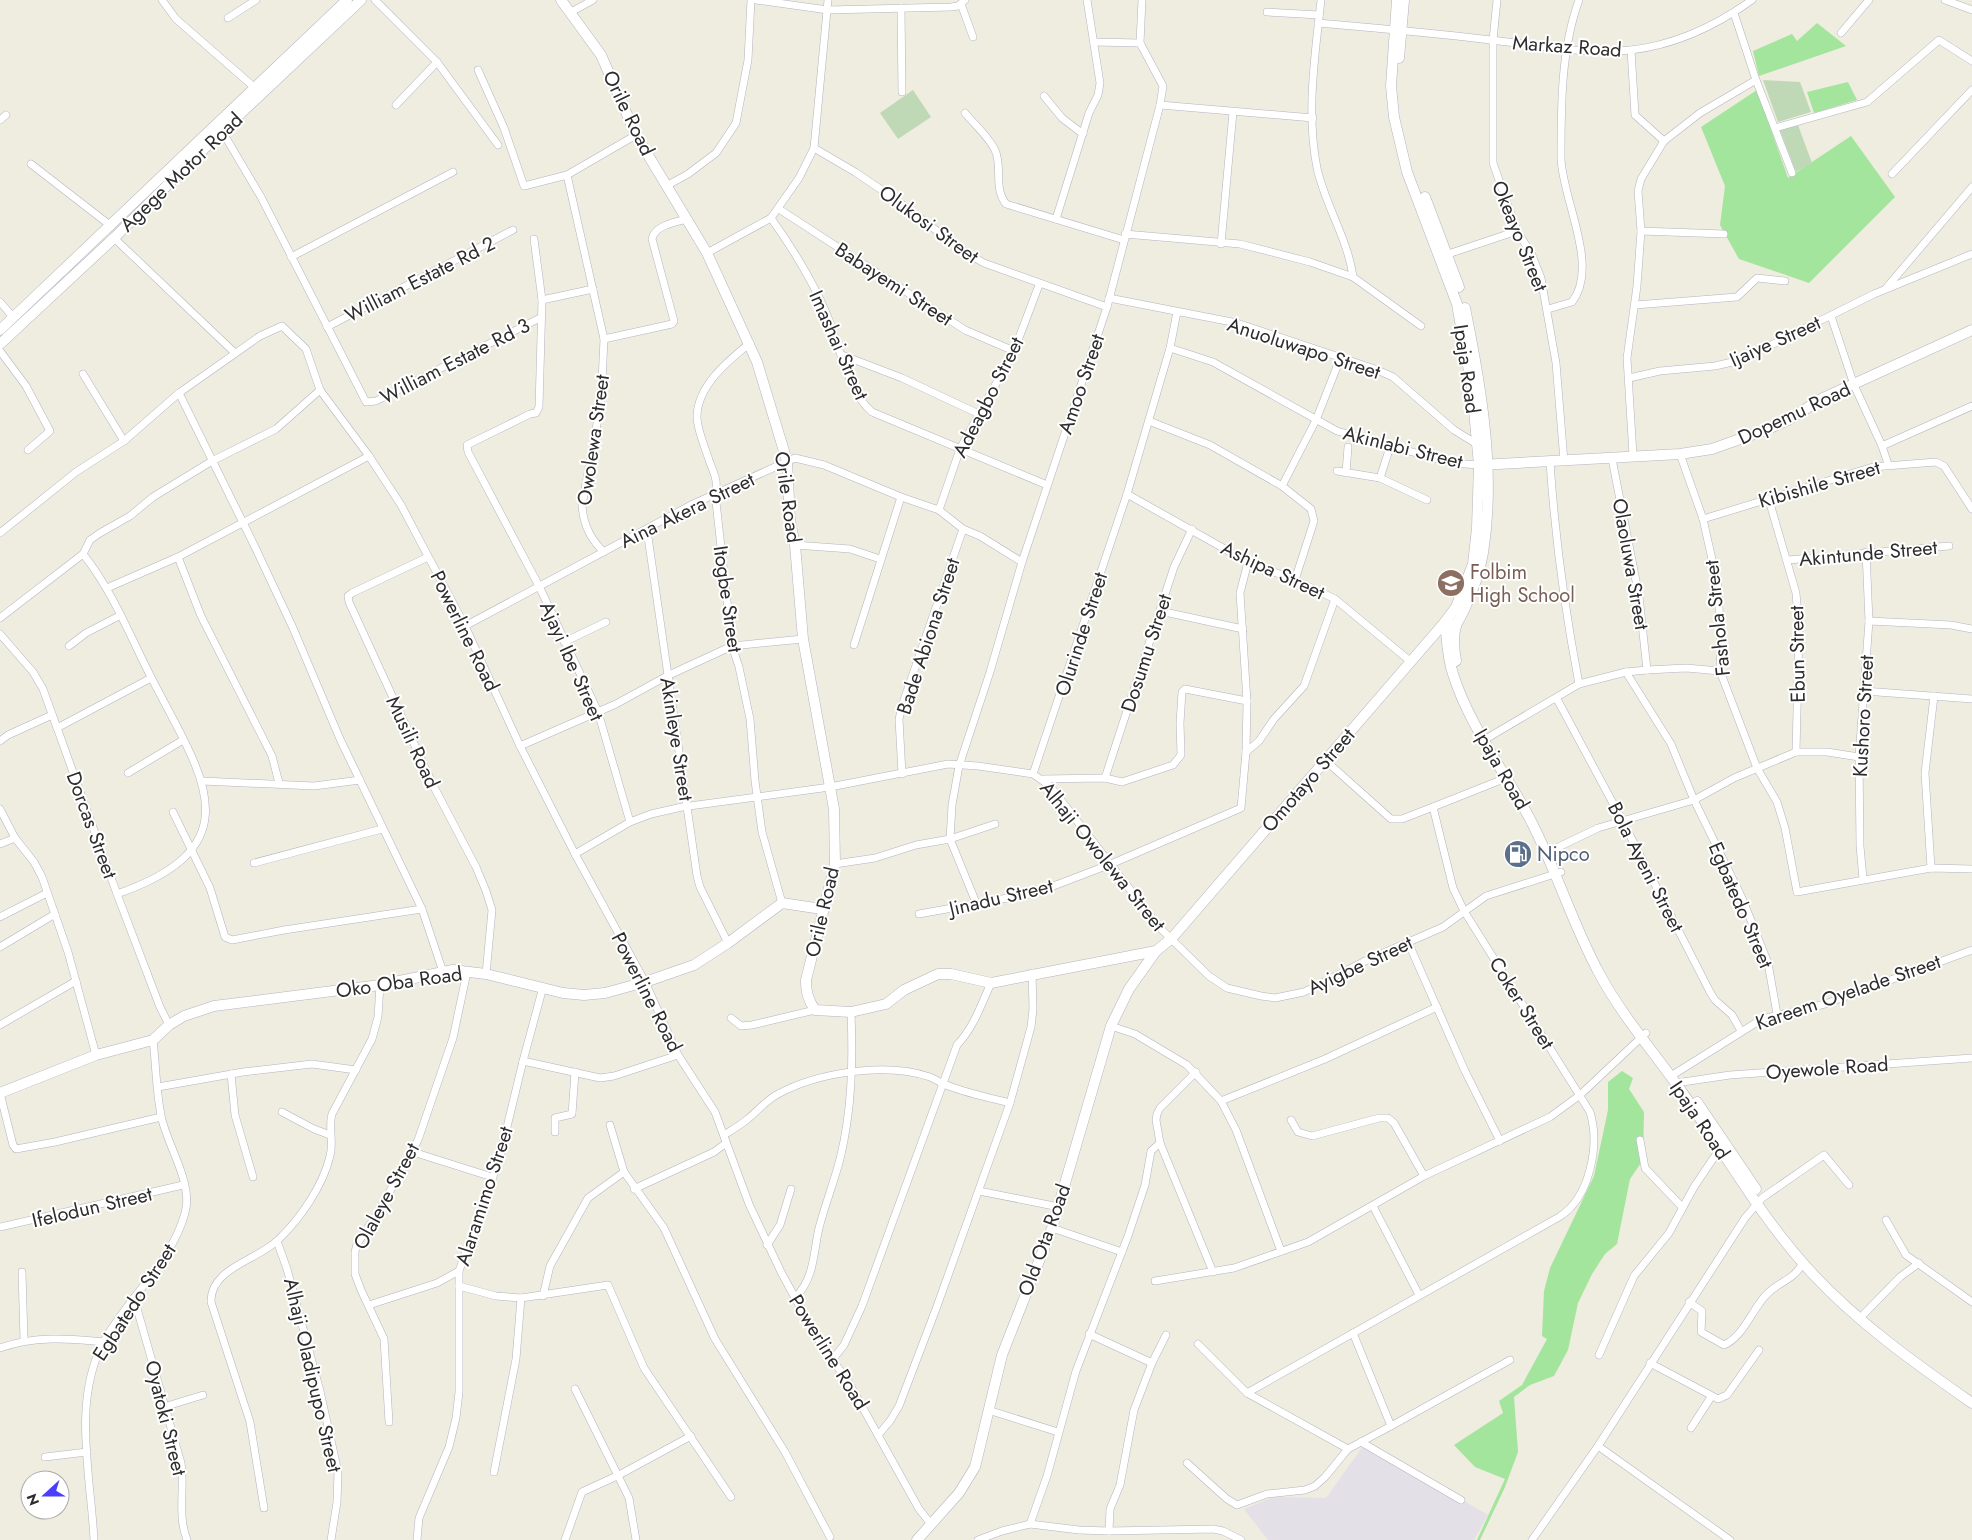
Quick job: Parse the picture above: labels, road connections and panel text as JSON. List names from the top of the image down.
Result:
{
  "streets": {
    "main road": [
      "Orile Road",
      "Agege Motor Road",
      "Ipaja Road",
      "Dopemu Road",
      "Omotayo Street",
      "Oko Oba Road",
      "Old Ota Road"
    ],
    "street": [
      "Markaz Road",
      "Olukosi Street",
      "Okeayo Street",
      "William Estate Rd 2",
      "Babayemi Street",
      "Ijaiye Street",
      "Imashai Street",
      "Anuoluwapo Street",
      "William Estate Rd 3",
      "Amoo Street",
      "Adeagbo Street",
      "Owolewa Street",
      "Akinlabi Street",
      "Kibishile Street",
      "Aina Akera Street",
      "Akintunde Street",
      "Olaoluwa Street",
      "Ashipa Street",
      "Itogbe Street",
      "Fashola Street",
      "Powerline Road",
      "Olurinde Street",
      "Bade Abiona Street",
      "Dosumu Street",
      "Ebun Street",
      "Ajayi Ibe Street",
      "Kushoro Street",
      "Akinleye Street",
      "Musili Road",
      "Dorcas Street",
      "Alhaji Owolewa Street",
      "Bola Ayeni Street",
      "Jinadu Street",
      "Egbatedo Street",
      "Ayigbe Street",
      "Kareem Oyelade Street",
      "Coker Street",
      "Oyewole Road",
      "Olaleye Street",
      "Alaramimo Street",
      "Ifelodun Street",
      "Alhaji Oladipupo Street",
      "Oyatoki Street"
    ]
  },
  "crossings": [
    ["Markaz Road", "Okeayo Street"],
    ["Markaz Road", "Ipaja Road"],
    ["Orile Road", "Aina Akera Street"],
    ["Orile Road", "Itogbe Street"],
    ["Orile Road", "Alhaji Owolewa Street"],
    ["Olukosi Street", "Amoo Street"],
    ["Olukosi Street", "Adeagbo Street"],
    ["Okeayo Street", "Dopemu Road"],
    ["William Estate Rd 2", "William Estate Rd 3"],
    ["Babayemi Street", "Adeagbo Street"],
    ["Imashai Street", "Amoo Street"],
    ["Imashai Street", "Adeagbo Street"],
    ["Anuoluwapo Street", "Ipaja Road"],
    ["Anuoluwapo Street", "Amoo Street"],
    ["Anuoluwapo Street", "Olurinde Street"],
    ["William Estate Rd 3", "Ajayi Ibe Street"],
    ["Ipaja Road", "Dopemu Road"],
    ["Ipaja Road", "Akinlabi Street"],
    ["Ipaja Road", "Omotayo Street"],
    ["Ipaja Road", "Ayigbe Street"],
    ["Ipaja Road", "Kareem Oyelade Street"],
    ["Ipaja Road", "Oyewole Road"],
    ["Amoo Street", "Aina Akera Street"],
    ["Amoo Street", "Alhaji Owolewa Street"],
    ["Adeagbo Street", "Aina Akera Street"],
    ["Dopemu Road", "Akinlabi Street"],
    ["Dopemu Road", "Olaoluwa Street"],
    ["Dopemu Road", "Fashola Street"],
    ["Owolewa Street", "Aina Akera Street"],
    ["Akinlabi Street", "Olurinde Street"],
    ["Kibishile Street", "Fashola Street"],
    ["Kibishile Street", "Ebun Street"],
    ["Aina Akera Street", "Itogbe Street"],
    ["Aina Akera Street", "Powerline Road"],
    ["Aina Akera Street", "Bade Abiona Street"],
    ["Aina Akera Street", "Ajayi Ibe Street"],
    ["Aina Akera Street", "Akinleye Street"],
    ["Akintunde Street", "Ebun Street"],
    ["Akintunde Street", "Kushoro Street"],
    ["Ashipa Street", "Olurinde Street"],
    ["Ashipa Street", "Dosumu Street"],
    ["Ashipa Street", "Omotayo Street"],
    ["Itogbe Street", "Alhaji Owolewa Street"],
    ["Itogbe Street", "Oko Oba Road"],
    ["Fashola Street", "Kushoro Street"],
    ["Powerline Road", "Musili Road"],
    ["Powerline Road", "Alhaji Owolewa Street"],
    ["Powerline Road", "Oko Oba Road"],
    ["Powerline Road", "Old Ota Road"],
    ["Olurinde Street", "Alhaji Owolewa Street"],
    ["Bade Abiona Street", "Alhaji Owolewa Street"],
    ["Ajayi Ibe Street", "Alhaji Owolewa Street"],
    ["Akinleye Street", "Alhaji Owolewa Street"],
    ["Akinleye Street", "Oko Oba Road"],
    ["Musili Road", "Oko Oba Road"],
    ["Omotayo Street", "Alhaji Owolewa Street"],
    ["Omotayo Street", "Ayigbe Street"],
    ["Omotayo Street", "Old Ota Road"],
    ["Dorcas Street", "Oko Oba Road"],
    ["Alhaji Owolewa Street", "Jinadu Street"],
    ["Alhaji Owolewa Street", "Ayigbe Street"],
    ["Alhaji Owolewa Street", "Old Ota Road"],
    ["Bola Ayeni Street", "Kareem Oyelade Street"],
    ["Egbatedo Street", "Oko Oba Road"],
    ["Egbatedo Street", "Kareem Oyelade Street"],
    ["Egbatedo Street", "Ifelodun Street"],
    ["Egbatedo Street", "Oyatoki Street"],
    ["Ayigbe Street", "Coker Street"],
    ["Ayigbe Street", "Old Ota Road"],
    ["Oko Oba Road", "Olaleye Street"],
    ["Oko Oba Road", "Alaramimo Street"],
    ["Kareem Oyelade Street", "Oyewole Road"]
  ],
  "places": {
    "school or university": ["Folbim High School"],
    "fuel station": ["Nipco"]
  },
  "north": "left"
}
